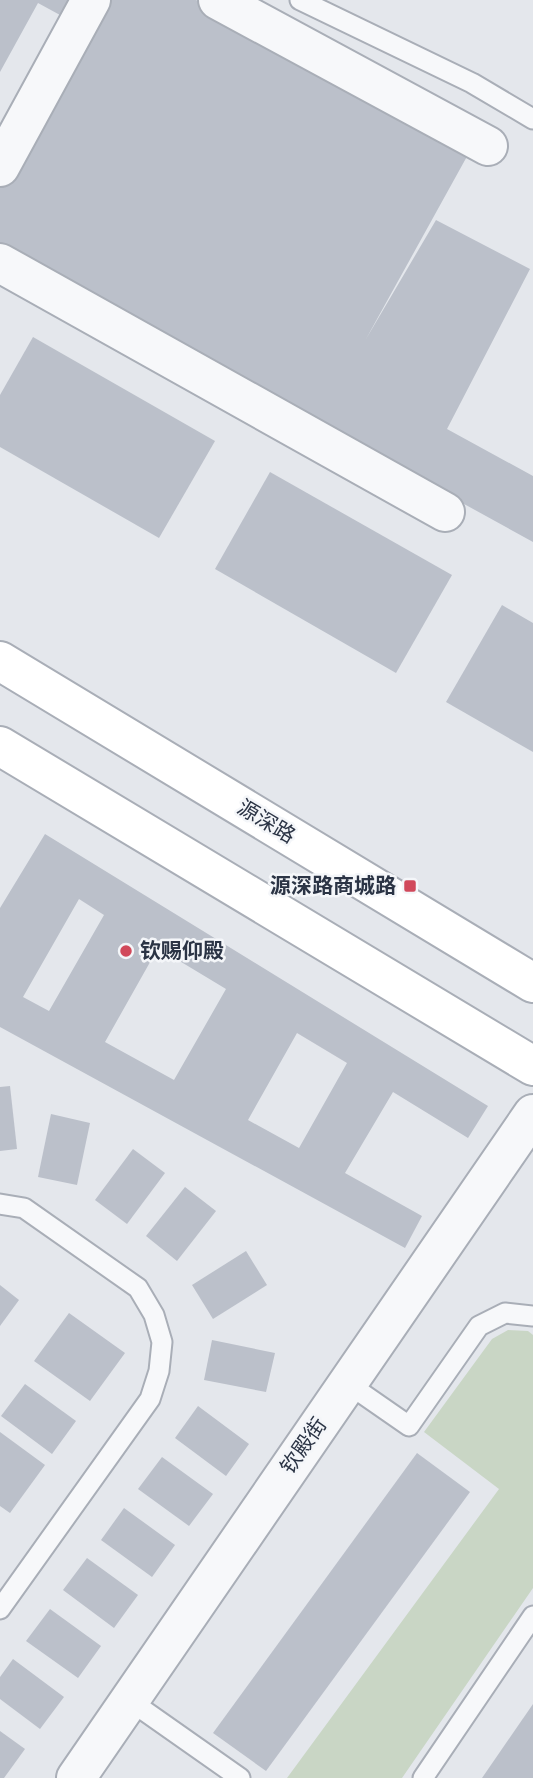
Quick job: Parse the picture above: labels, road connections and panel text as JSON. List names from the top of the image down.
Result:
{
  "streets": {
    "main road": ["源深路"],
    "street": ["钦殿街"]
  },
  "places": {
    "transit": ["源深路商城路"],
    "other": ["钦赐仰殿"]
  }
}
